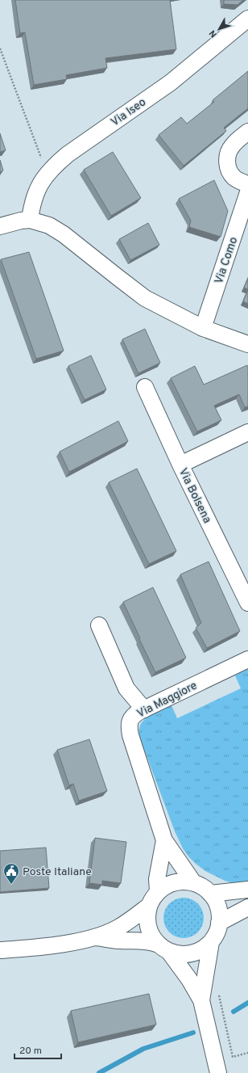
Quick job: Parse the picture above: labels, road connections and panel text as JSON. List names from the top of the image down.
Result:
{
  "streets": {
    "street": [
      "Via Iseo",
      "Via Como",
      "Via Bolsena",
      "Via Maggiore"
    ]
  },
  "places": {
    "public building": ["Poste Italiane"]
  },
  "scale_bar": "20 m",
  "north": "bottom left"
}
